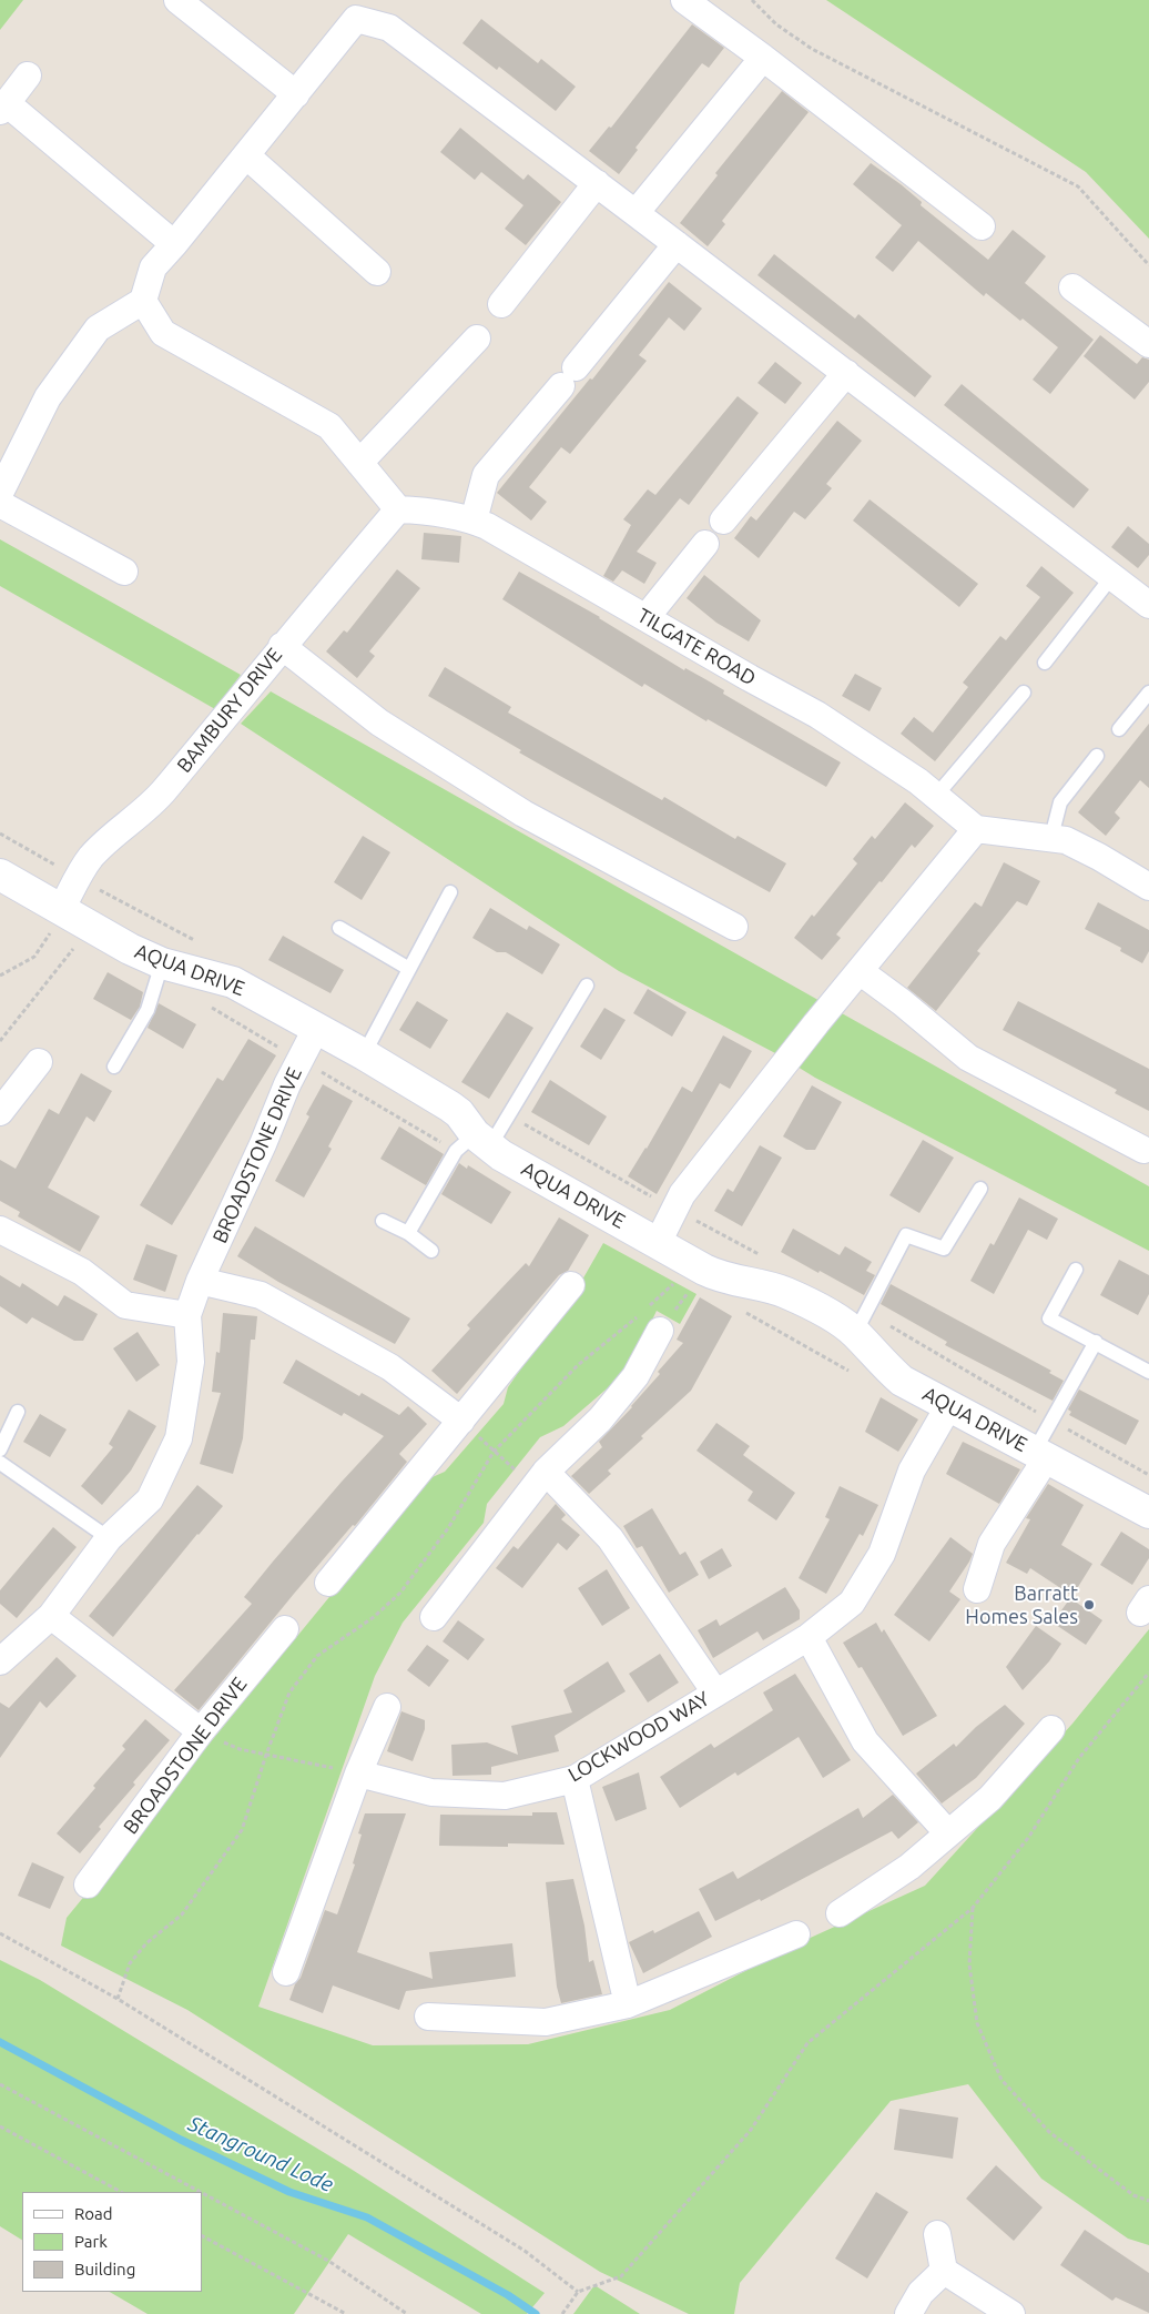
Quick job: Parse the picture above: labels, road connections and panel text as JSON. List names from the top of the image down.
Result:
{
  "streets": {
    "street": [
      "TILGATE ROAD",
      "BAMBURY DRIVE",
      "AQUA DRIVE",
      "BROADSTONE DRIVE",
      "LOCKWOOD WAY"
    ]
  },
  "crossings": [
    ["TILGATE ROAD", "BAMBURY DRIVE"],
    ["BAMBURY DRIVE", "AQUA DRIVE"],
    ["AQUA DRIVE", "BROADSTONE DRIVE"],
    ["AQUA DRIVE", "LOCKWOOD WAY"]
  ],
  "water": ["Stanground Lode"],
  "places": ["Barratt Homes Sales"],
  "legend": ["Road", "Park", "Building"]
}
